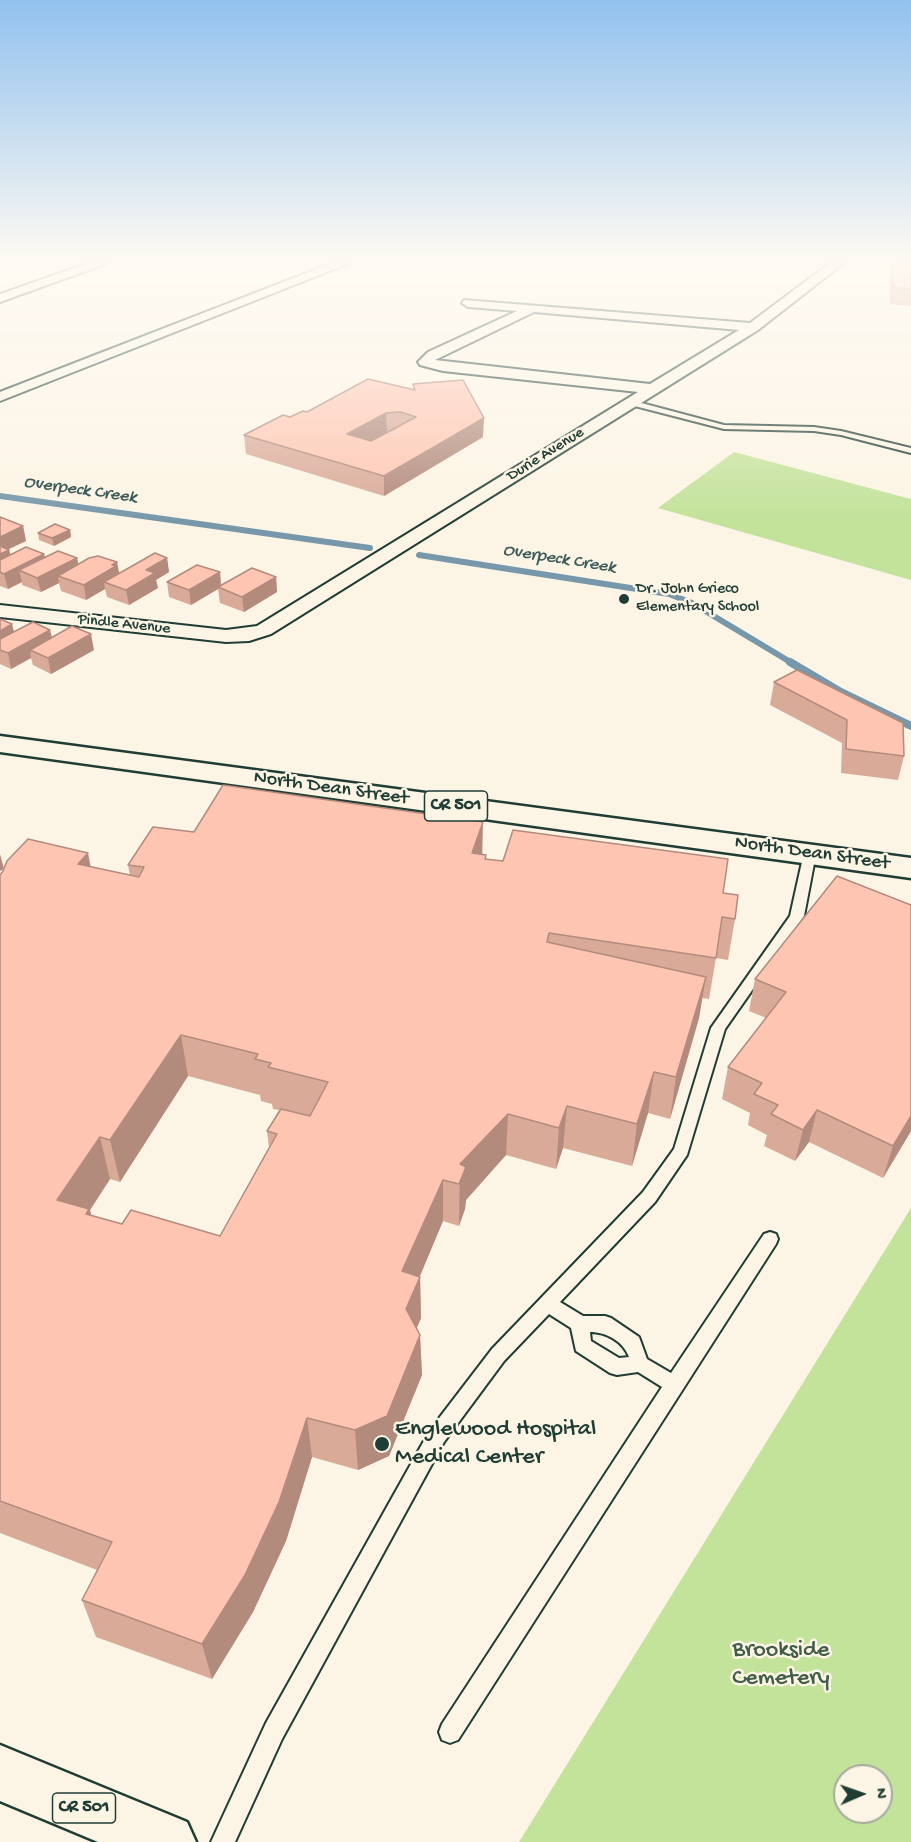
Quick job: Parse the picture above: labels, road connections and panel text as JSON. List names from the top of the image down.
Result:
{
  "streets": {
    "main road": ["North Dean Street", "CR 501"],
    "street": ["Durie Avenue", "Pindle Avenue"]
  },
  "crossings": [
    ["Durie Avenue", "Pindle Avenue"]
  ],
  "water": ["Overpeck Creek"],
  "parks": ["Brookside Cemetery"],
  "places": ["Dr. John Grieco Elementary School", "Englewood Hospital Medical Center"],
  "north": "right"
}
